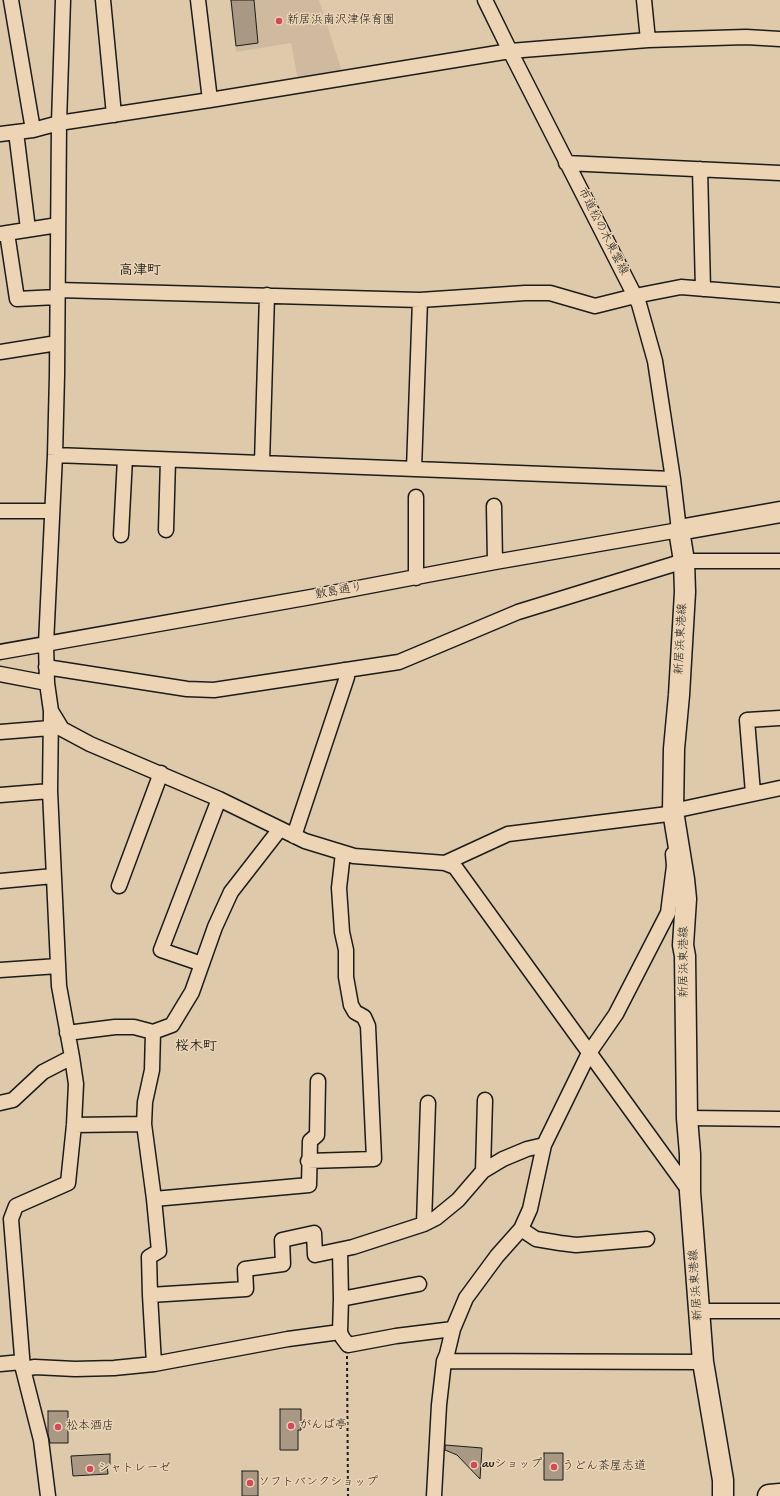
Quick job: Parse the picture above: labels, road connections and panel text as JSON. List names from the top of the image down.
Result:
{
  "streets": {
    "main road": ["新居浜東港線"],
    "street": ["市道松の木東雲線", "敷島通り"]
  },
  "crossings": [
    ["市道松の木東雲線", "敷島通り"],
    ["市道松の木東雲線", "新居浜東港線"],
    ["敷島通り", "新居浜東港線"]
  ],
  "districts": ["高津町", "桜木町"],
  "places": [
    "新居浜南沢津保育園",
    "がんば亭",
    "松本酒店",
    "auショップ",
    "うどん茶屋志道",
    "シャトレーゼ",
    "ソフトバンクショップ"
  ]
}
